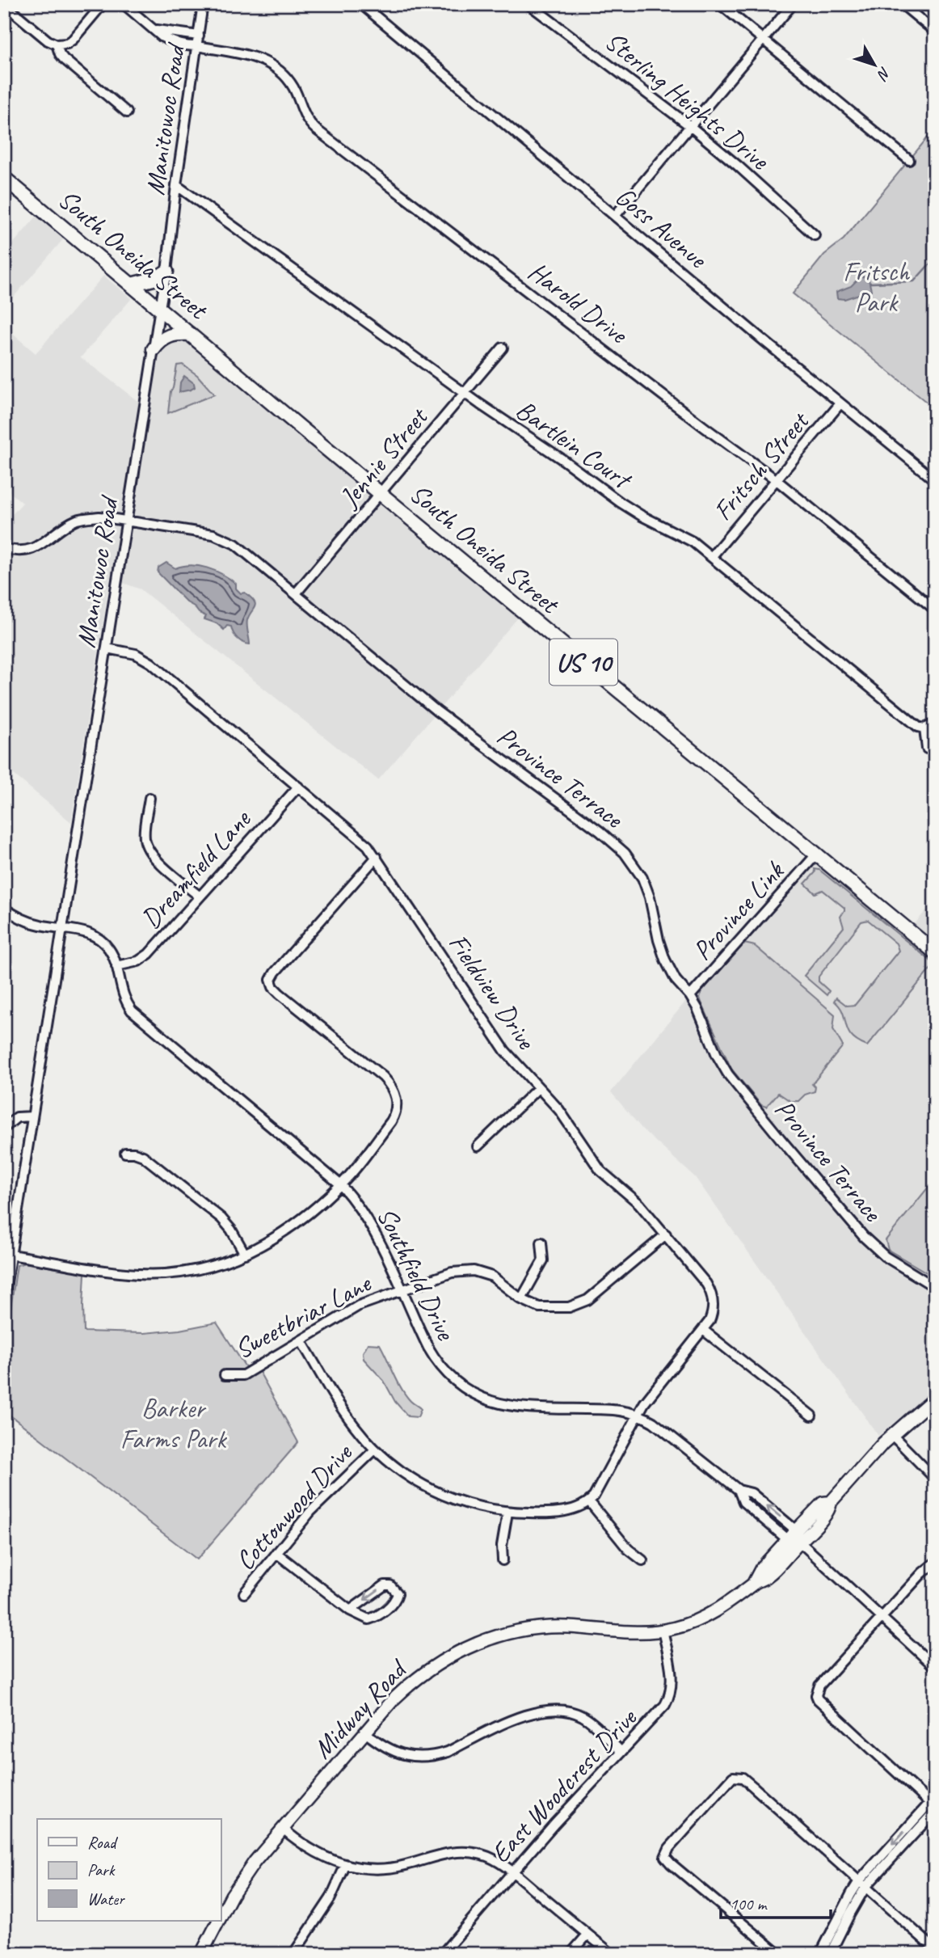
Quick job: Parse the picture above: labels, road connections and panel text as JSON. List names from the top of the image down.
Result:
{
  "streets": {
    "highway": ["South Oneida Street", "US 10"],
    "main road": ["Midway Road"],
    "street": [
      "Sterling Heights Drive",
      "Manitowoc Road",
      "Goss Avenue",
      "Harold Drive",
      "Bartlein Court",
      "Jennie Street",
      "Fritsch Street",
      "Province Terrace",
      "Dreamfield Lane",
      "Province Link",
      "Fieldview Drive",
      "Southfield Drive",
      "Sweetbriar Lane",
      "Cottonwood Drive",
      "East Woodcrest Drive"
    ]
  },
  "crossings": [
    ["Manitowoc Road", "South Oneida Street"],
    ["Manitowoc Road", "Harold Drive"],
    ["Manitowoc Road", "Bartlein Court"],
    ["Manitowoc Road", "Province Terrace"],
    ["Manitowoc Road", "Fieldview Drive"],
    ["Manitowoc Road", "Southfield Drive"],
    ["Goss Avenue", "Fritsch Street"],
    ["South Oneida Street", "Jennie Street"],
    ["South Oneida Street", "Province Link"],
    ["Harold Drive", "Fritsch Street"],
    ["Bartlein Court", "Jennie Street"],
    ["Bartlein Court", "Fritsch Street"],
    ["Jennie Street", "Province Terrace"],
    ["Province Terrace", "Province Link"],
    ["Dreamfield Lane", "Fieldview Drive"],
    ["Dreamfield Lane", "Southfield Drive"],
    ["Fieldview Drive", "Southfield Drive"],
    ["Fieldview Drive", "Sweetbriar Lane"],
    ["Southfield Drive", "Sweetbriar Lane"],
    ["Southfield Drive", "Midway Road"],
    ["Midway Road", "East Woodcrest Drive"]
  ],
  "parks": ["Fritsch Park", "Barker Farms Park"],
  "legend": ["Road", "Park", "Water"],
  "scale_bar": "100 m",
  "north": "bottom right"
}
